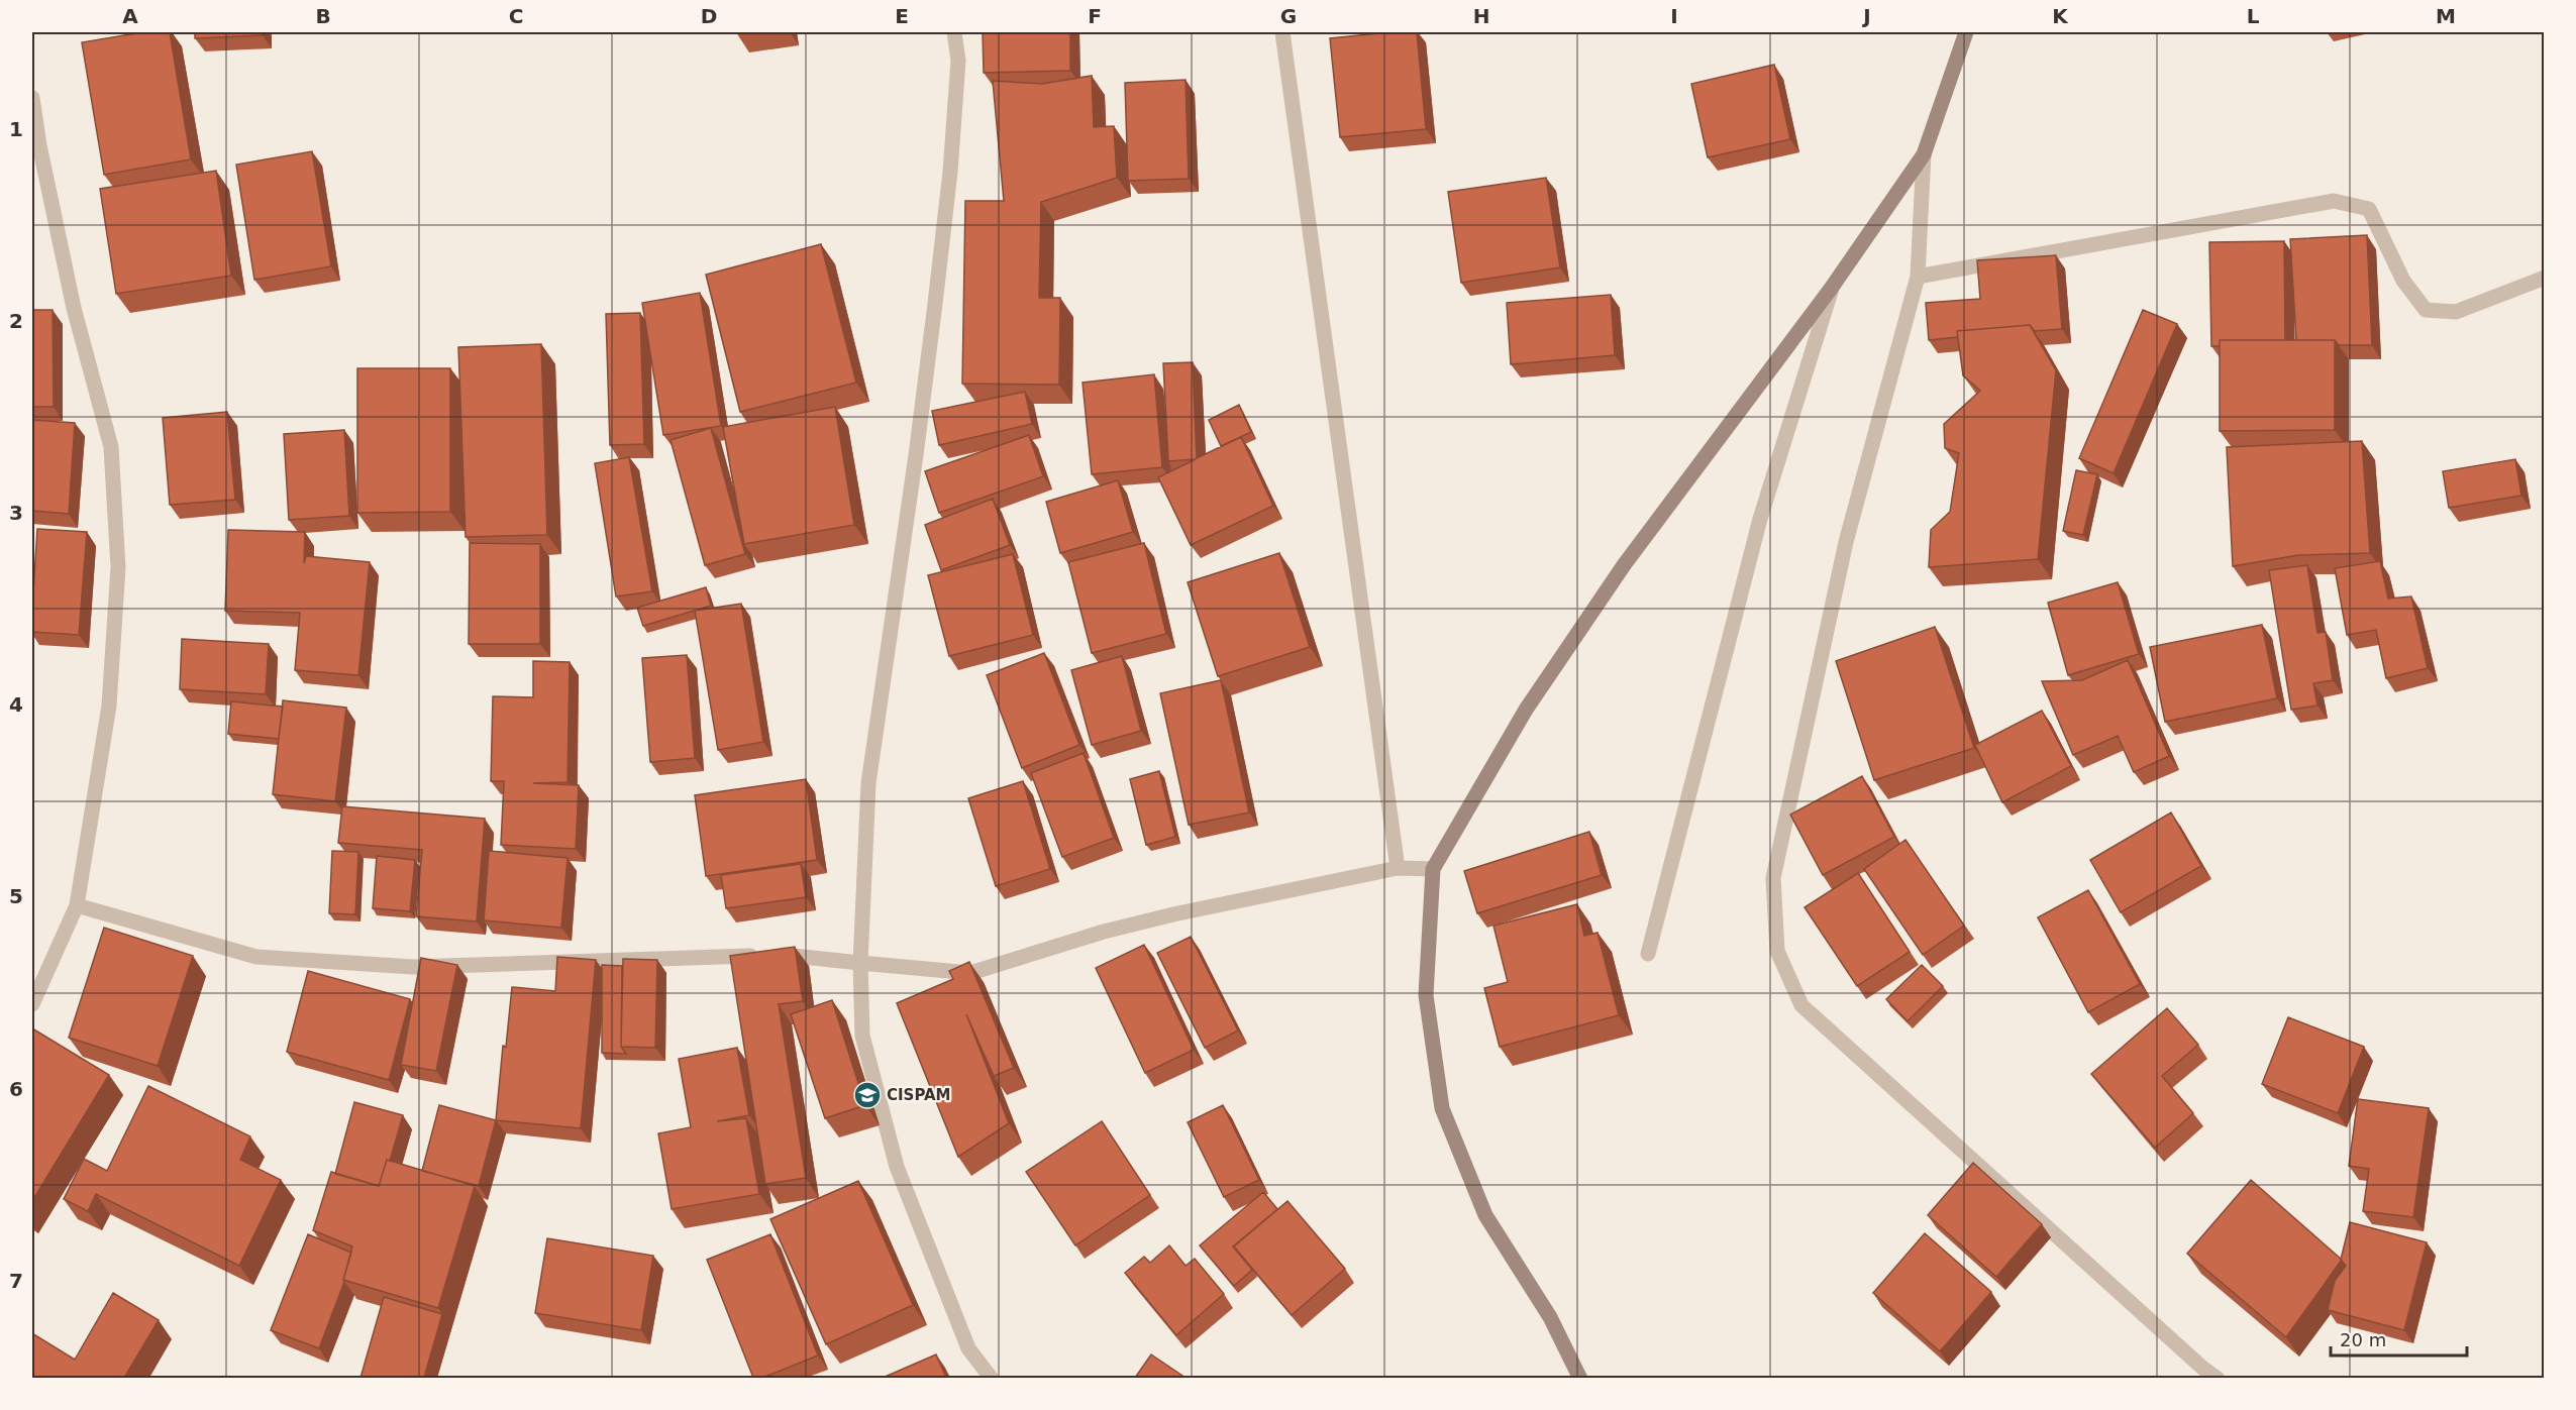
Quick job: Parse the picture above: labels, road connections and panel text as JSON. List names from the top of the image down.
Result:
{
  "places": {
    "school or university": ["CISPAM"]
  },
  "scale_bar": "20 m",
  "grid": {
    "columns": [
      "A",
      "B",
      "C",
      "D",
      "E",
      "F",
      "G",
      "H",
      "I",
      "J",
      "K",
      "L",
      "M"
    ],
    "rows": [
      "1",
      "2",
      "3",
      "4",
      "5",
      "6",
      "7"
    ]
  }
}
